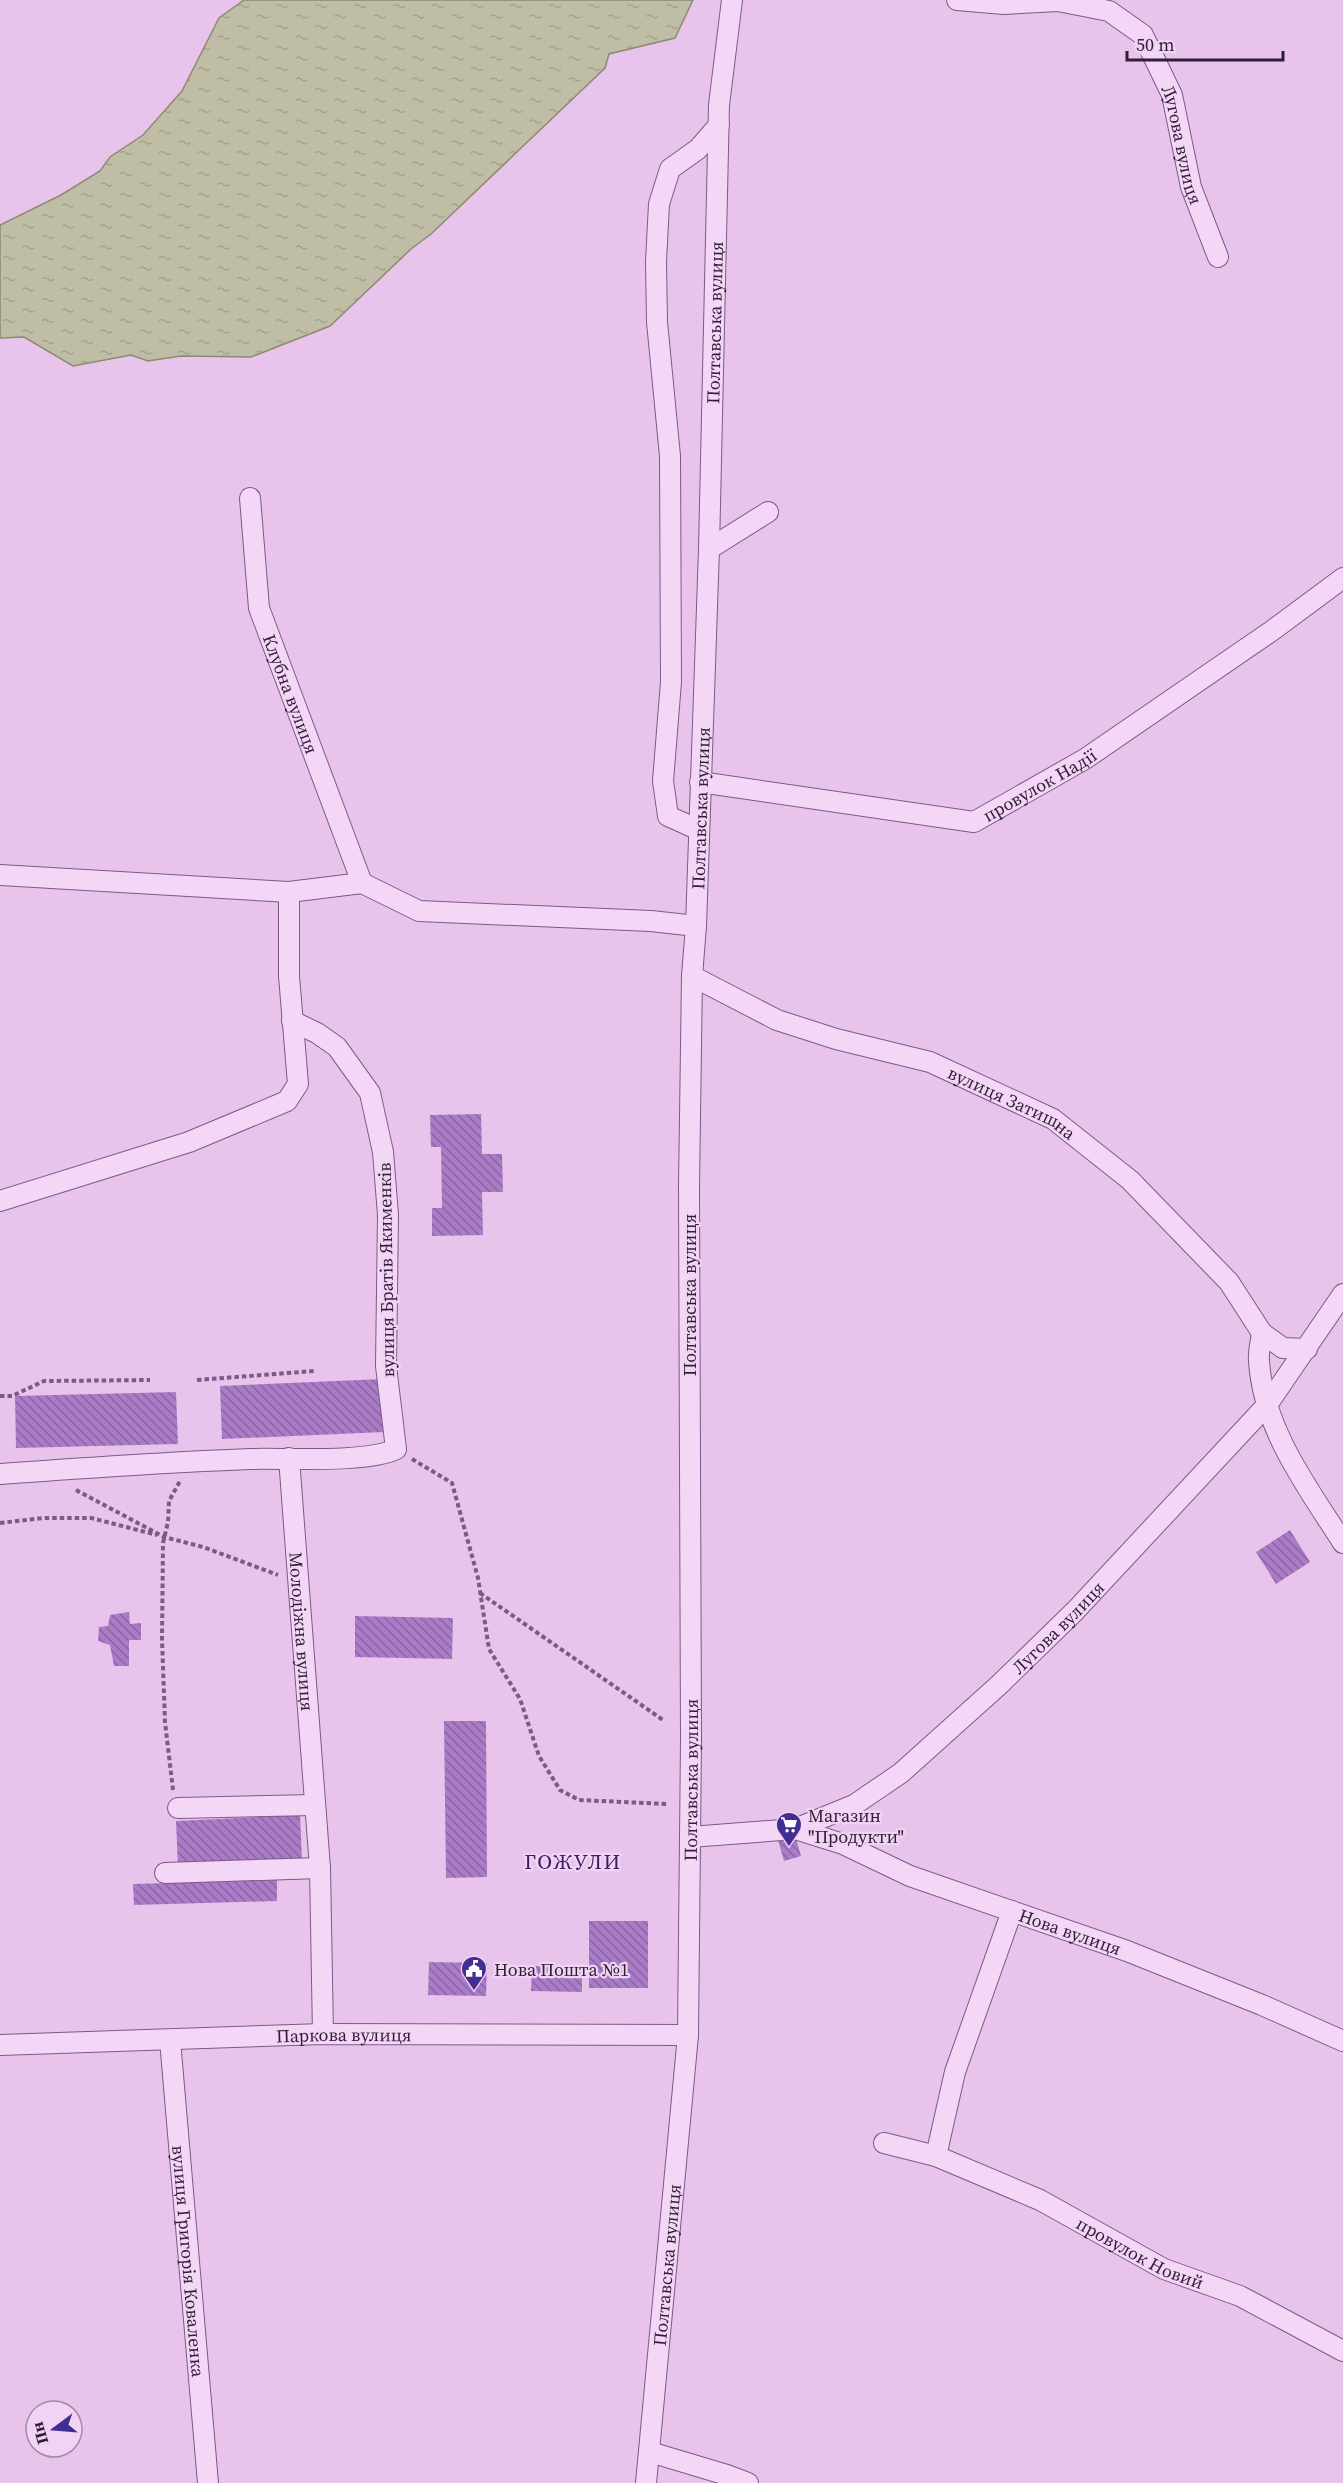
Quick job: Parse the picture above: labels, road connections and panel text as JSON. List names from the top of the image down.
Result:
{
  "streets": {
    "street": [
      "Лугова вулиця",
      "Полтавська вулиця",
      "Клубна вулиця",
      "провулок Надії",
      "вулиця Затишна",
      "вулиця Братів Якименків",
      "Молодіжна вулиця",
      "Нова вулиця",
      "Паркова вулиця",
      "провулок Новий",
      "вулиця Григорія Коваленка"
    ]
  },
  "crossings": [
    ["Лугова вулиця", "Полтавська вулиця"],
    ["Лугова вулиця", "вулиця Затишна"],
    ["Лугова вулиця", "Нова вулиця"],
    ["Полтавська вулиця", "провулок Надії"],
    ["Полтавська вулиця", "вулиця Затишна"],
    ["Полтавська вулиця", "Паркова вулиця"],
    ["Молодіжна вулиця", "Паркова вулиця"],
    ["Паркова вулиця", "вулиця Григорія Коваленка"]
  ],
  "districts": ["ГОЖУЛИ"],
  "places": {
    "supermarket": ["Магазин \"Продукти\""],
    "public building": ["Нова Пошта №1"]
  },
  "scale_bar": "50 m",
  "north": "left"
}
